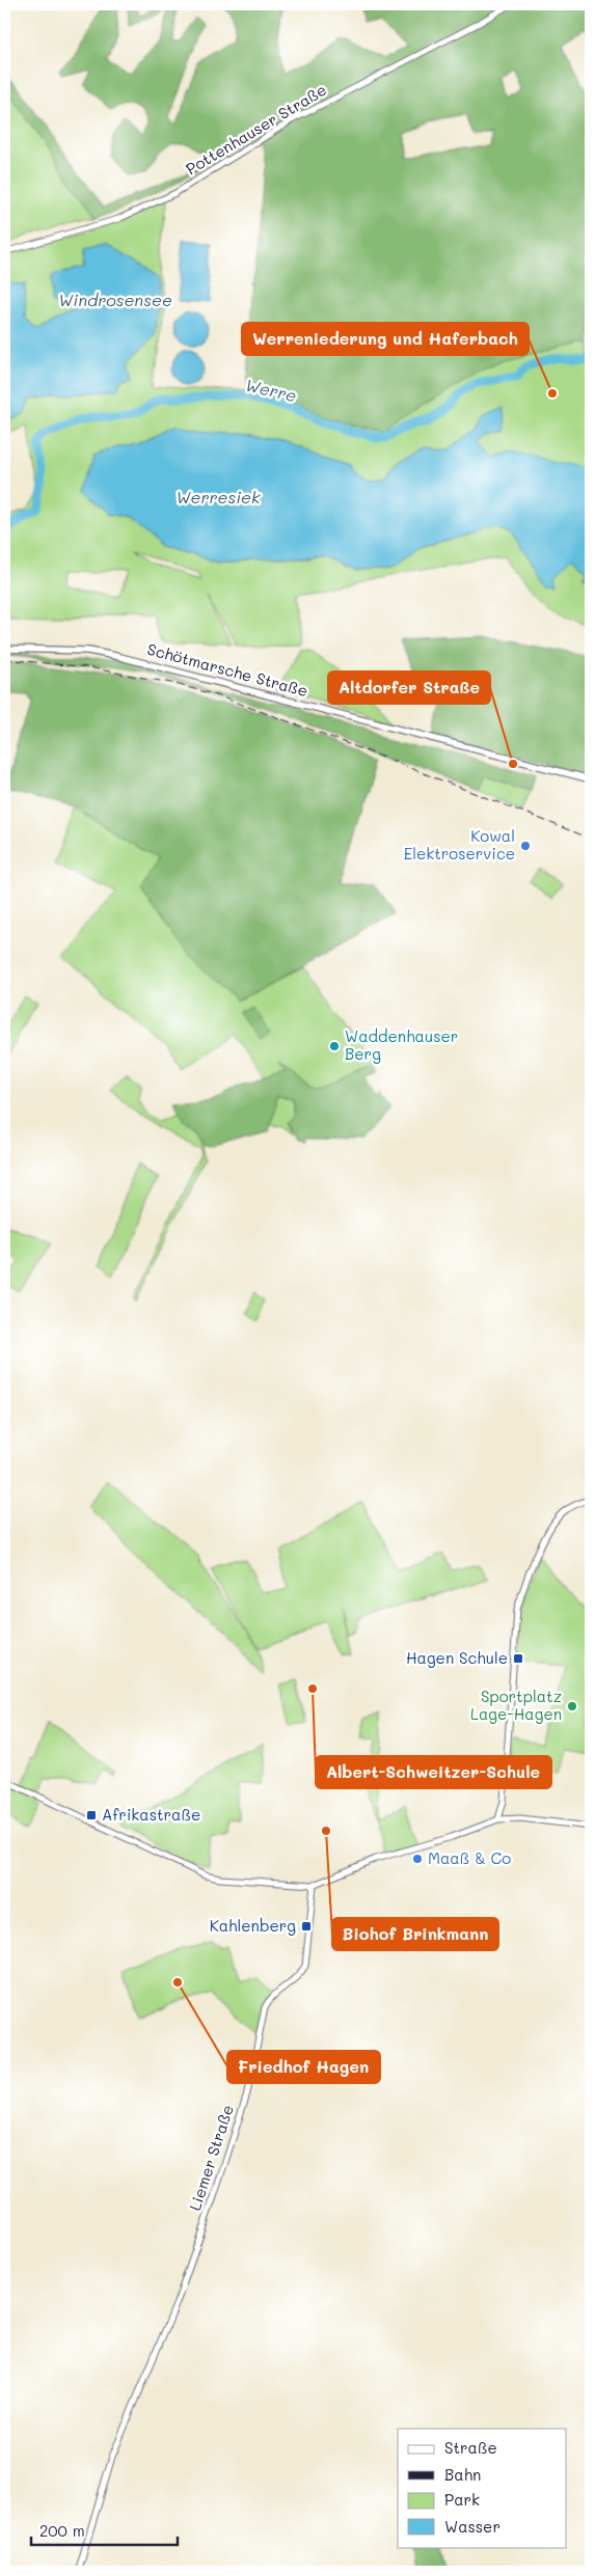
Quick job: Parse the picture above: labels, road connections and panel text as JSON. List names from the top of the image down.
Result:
{
  "streets": {
    "main road": ["Pottenhauser Straße", "Schötmarsche Straße", "Liemer Straße"]
  },
  "water": ["Windrosensee", "Werre", "Werresiek"],
  "places": {
    "other": [
      "Werreniederung und Haferbach",
      "Altdorfer Straße",
      "Kowal Elektroservice",
      "Waddenhauser Berg",
      "Albert-Schweitzer-Schule",
      "Sportplatz Lage-Hagen",
      "Biohof Brinkmann",
      "Maaß & Co",
      "Friedhof Hagen"
    ],
    "transit": ["Hagen Schule", "Afrikastraße", "Kahlenberg"]
  },
  "legend": [
    "Straße",
    "Bahn",
    "Park",
    "Wasser"
  ],
  "scale_bar": "200 m"
}
